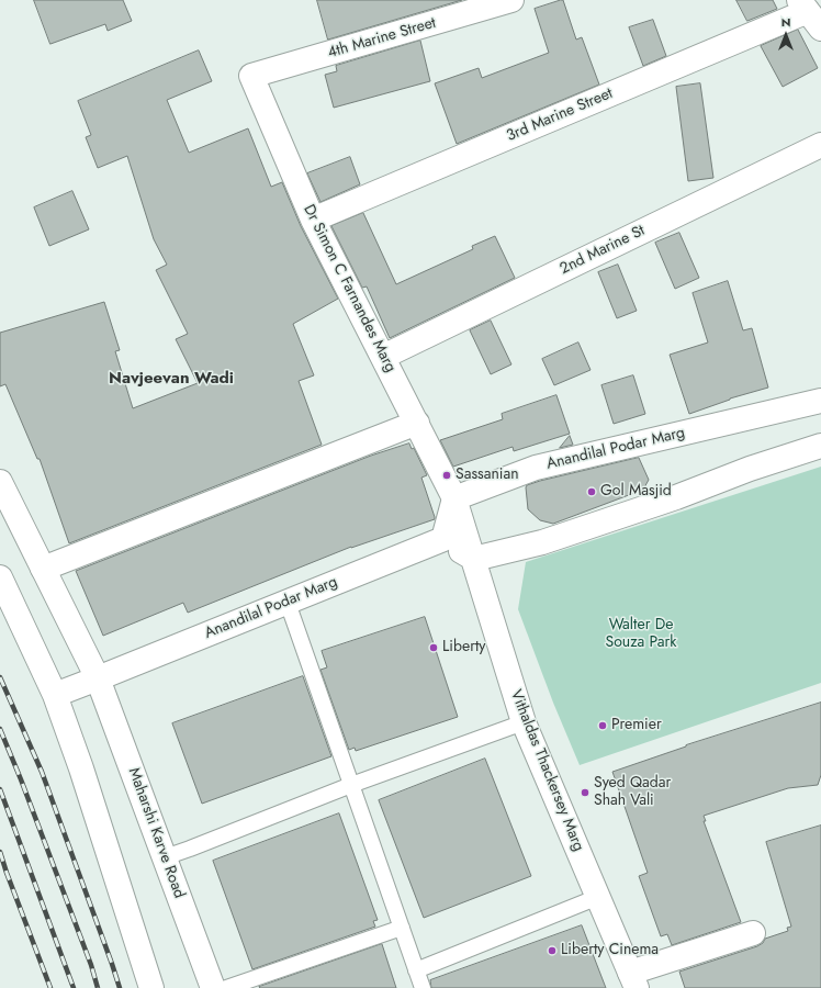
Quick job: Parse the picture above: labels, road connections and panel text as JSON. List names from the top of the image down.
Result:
{
  "streets": {
    "street": [
      "4th Marine Street",
      "3rd Marine Street",
      "2nd Marine St",
      "Dr Simon C Farnandes Marg",
      "Anandilal Podar Marg",
      "Vithaldas Thackersey Marg",
      "Maharshi Karve Road"
    ]
  },
  "crossings": [
    ["4th Marine Street", "Dr Simon C Farnandes Marg"],
    ["3rd Marine Street", "Dr Simon C Farnandes Marg"],
    ["2nd Marine St", "Dr Simon C Farnandes Marg"],
    ["Dr Simon C Farnandes Marg", "Anandilal Podar Marg"],
    ["Dr Simon C Farnandes Marg", "Vithaldas Thackersey Marg"],
    ["Anandilal Podar Marg", "Vithaldas Thackersey Marg"],
    ["Anandilal Podar Marg", "Maharshi Karve Road"]
  ],
  "districts": ["Navjeevan Wadi"],
  "parks": ["Walter De Souza Park"],
  "places": [
    "Sassanian",
    "Gol Masjid",
    "Liberty",
    "Premier",
    "Syed Qadar Shah Vali",
    "Liberty Cinema"
  ],
  "north": "top"
}
